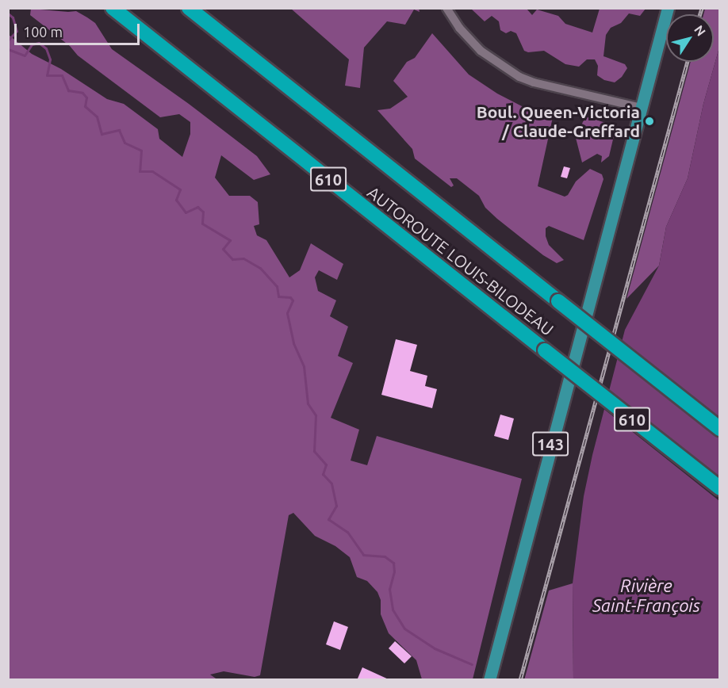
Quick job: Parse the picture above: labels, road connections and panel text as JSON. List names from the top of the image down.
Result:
{
  "streets": {
    "highway": ["610", "AUTOROUTE LOUIS-BILODEAU"],
    "main road": ["143"]
  },
  "water": ["Rivière Saint-François"],
  "places": ["Boul. Queen-Victoria / Claude-Greffard"],
  "scale_bar": "100 m",
  "north": "top right"
}
